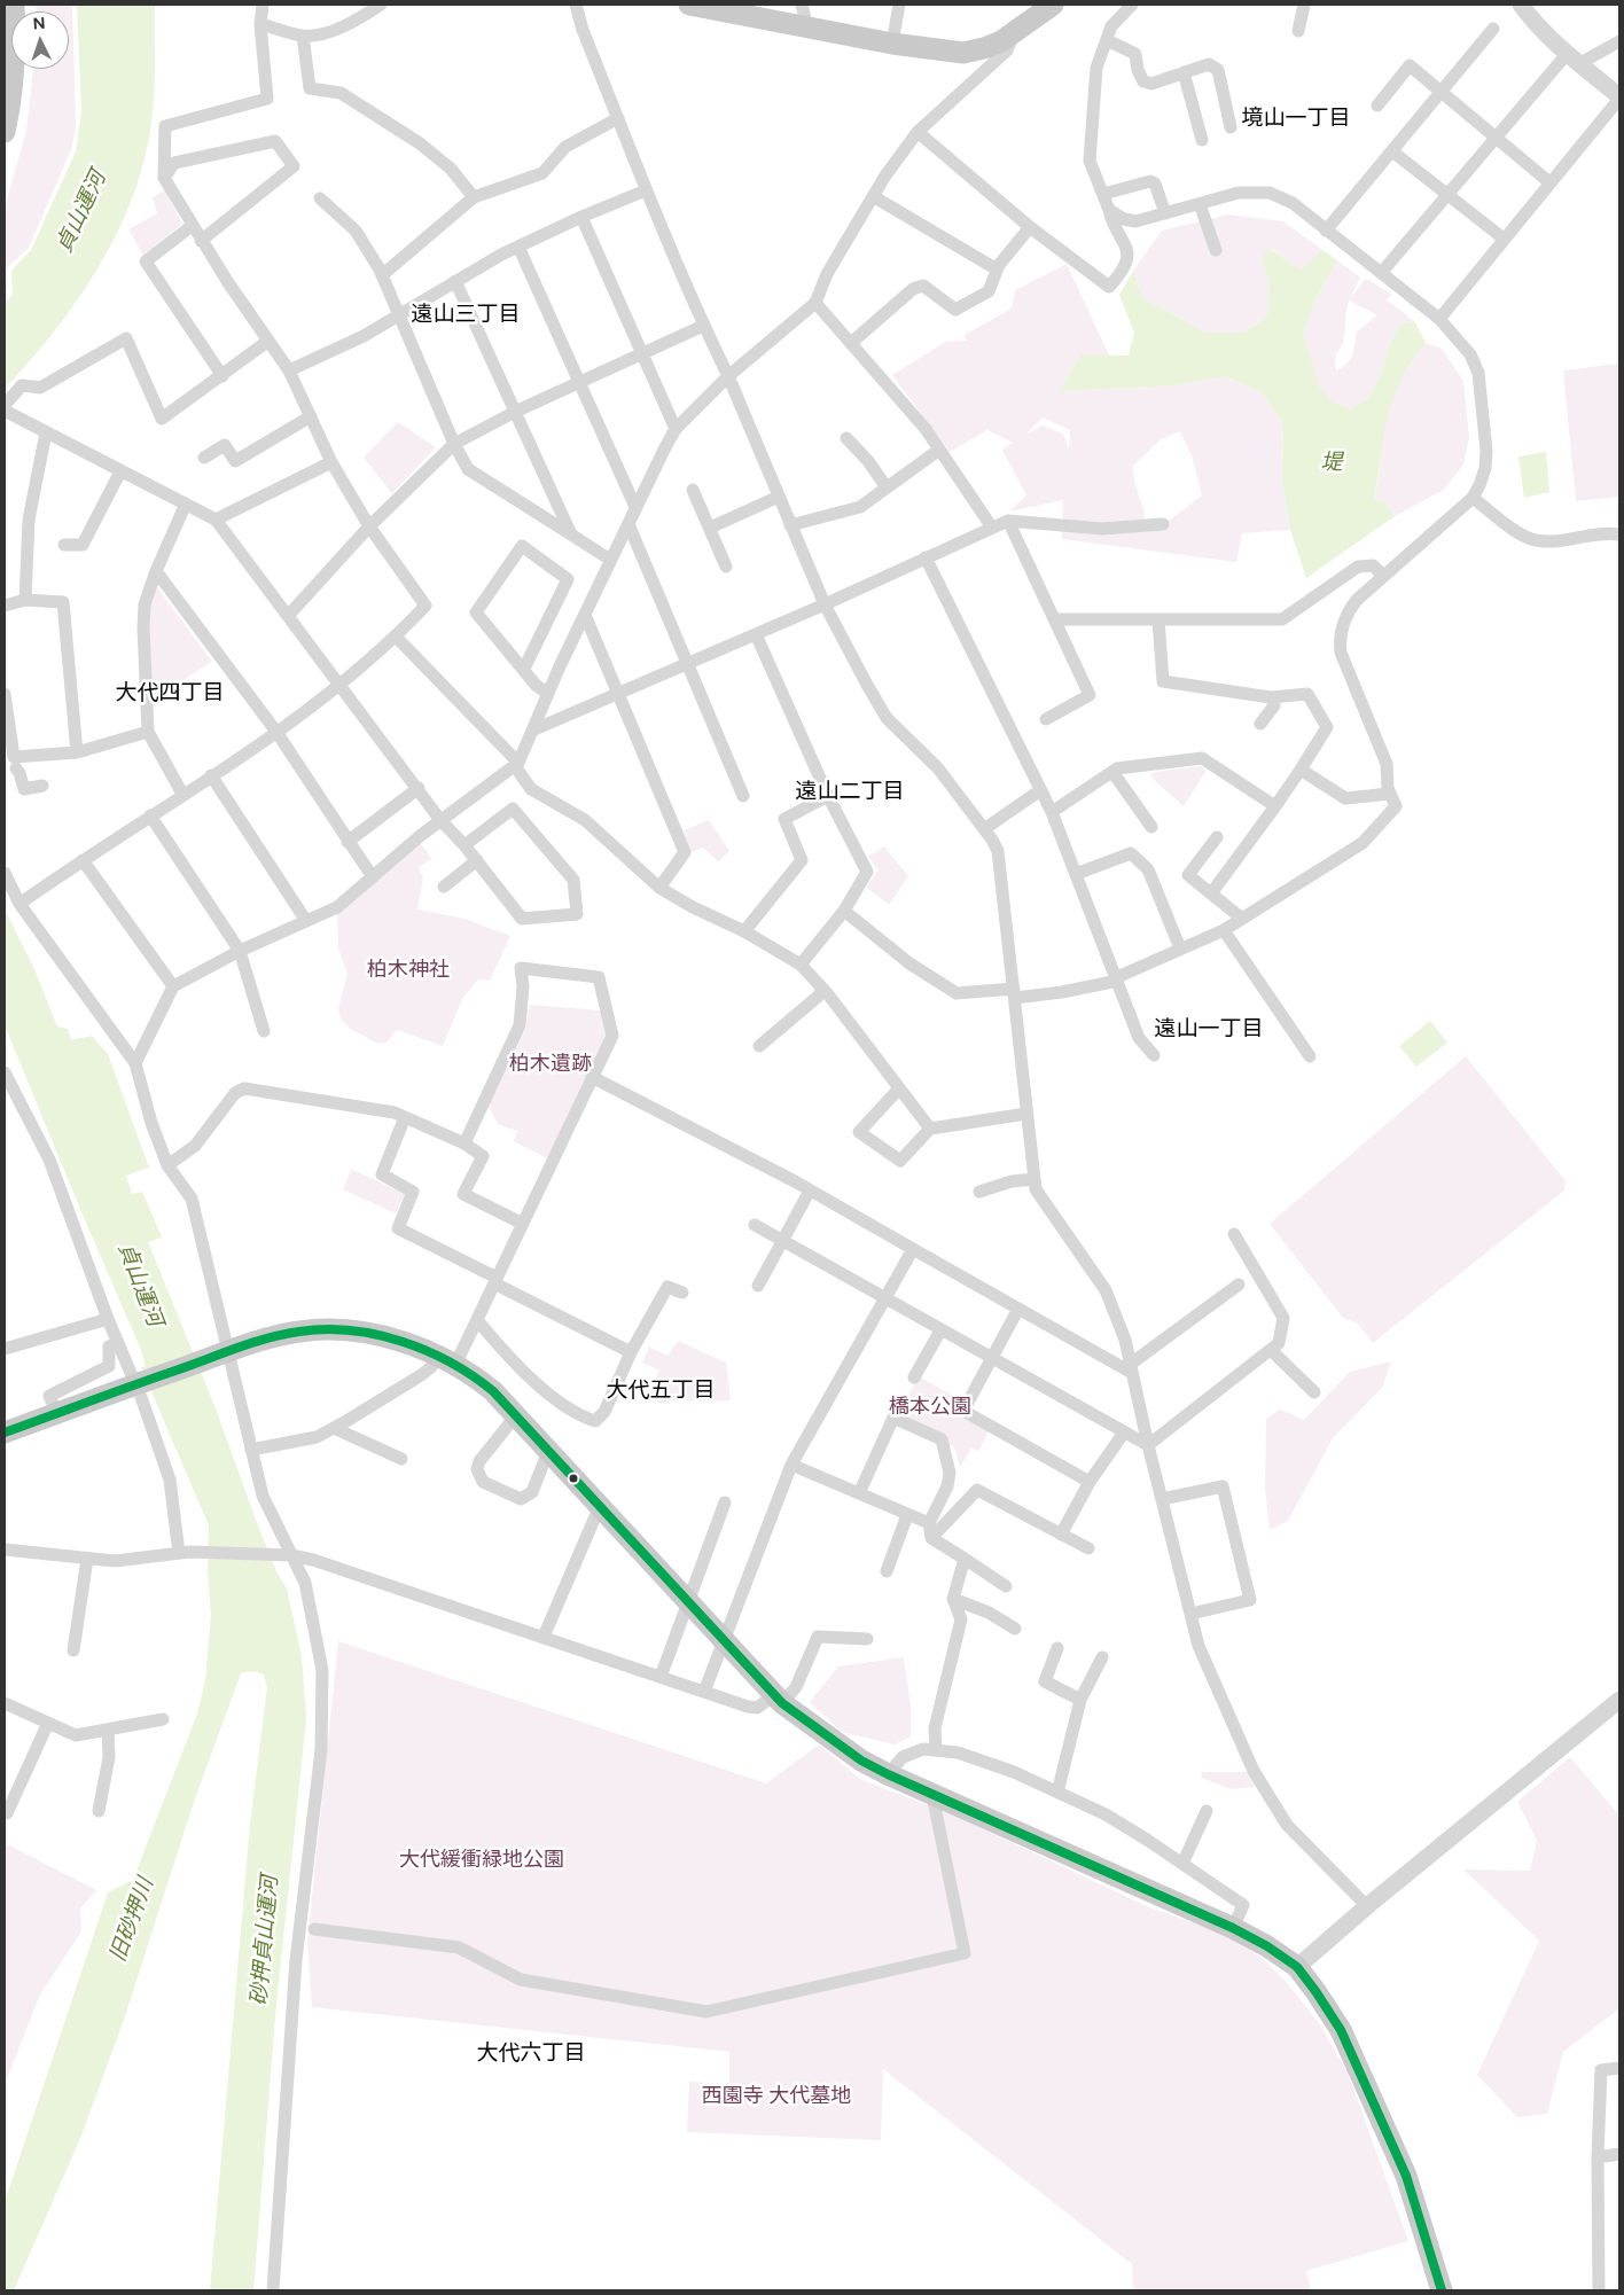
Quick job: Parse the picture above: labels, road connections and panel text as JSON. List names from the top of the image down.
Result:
{
  "districts": [
    "境山一丁目",
    "遠山三丁目",
    "大代四丁目",
    "遠山二丁目",
    "遠山一丁目",
    "大代五丁目",
    "大代六丁目"
  ],
  "water": [
    "貞山運河",
    "堤",
    "旧砂押川",
    "砂押貞山運河"
  ],
  "parks": [
    "柏木神社",
    "柏木遺跡",
    "橋本公園",
    "大代緩衝緑地公園",
    "西園寺 大代墓地"
  ],
  "north": "top"
}
